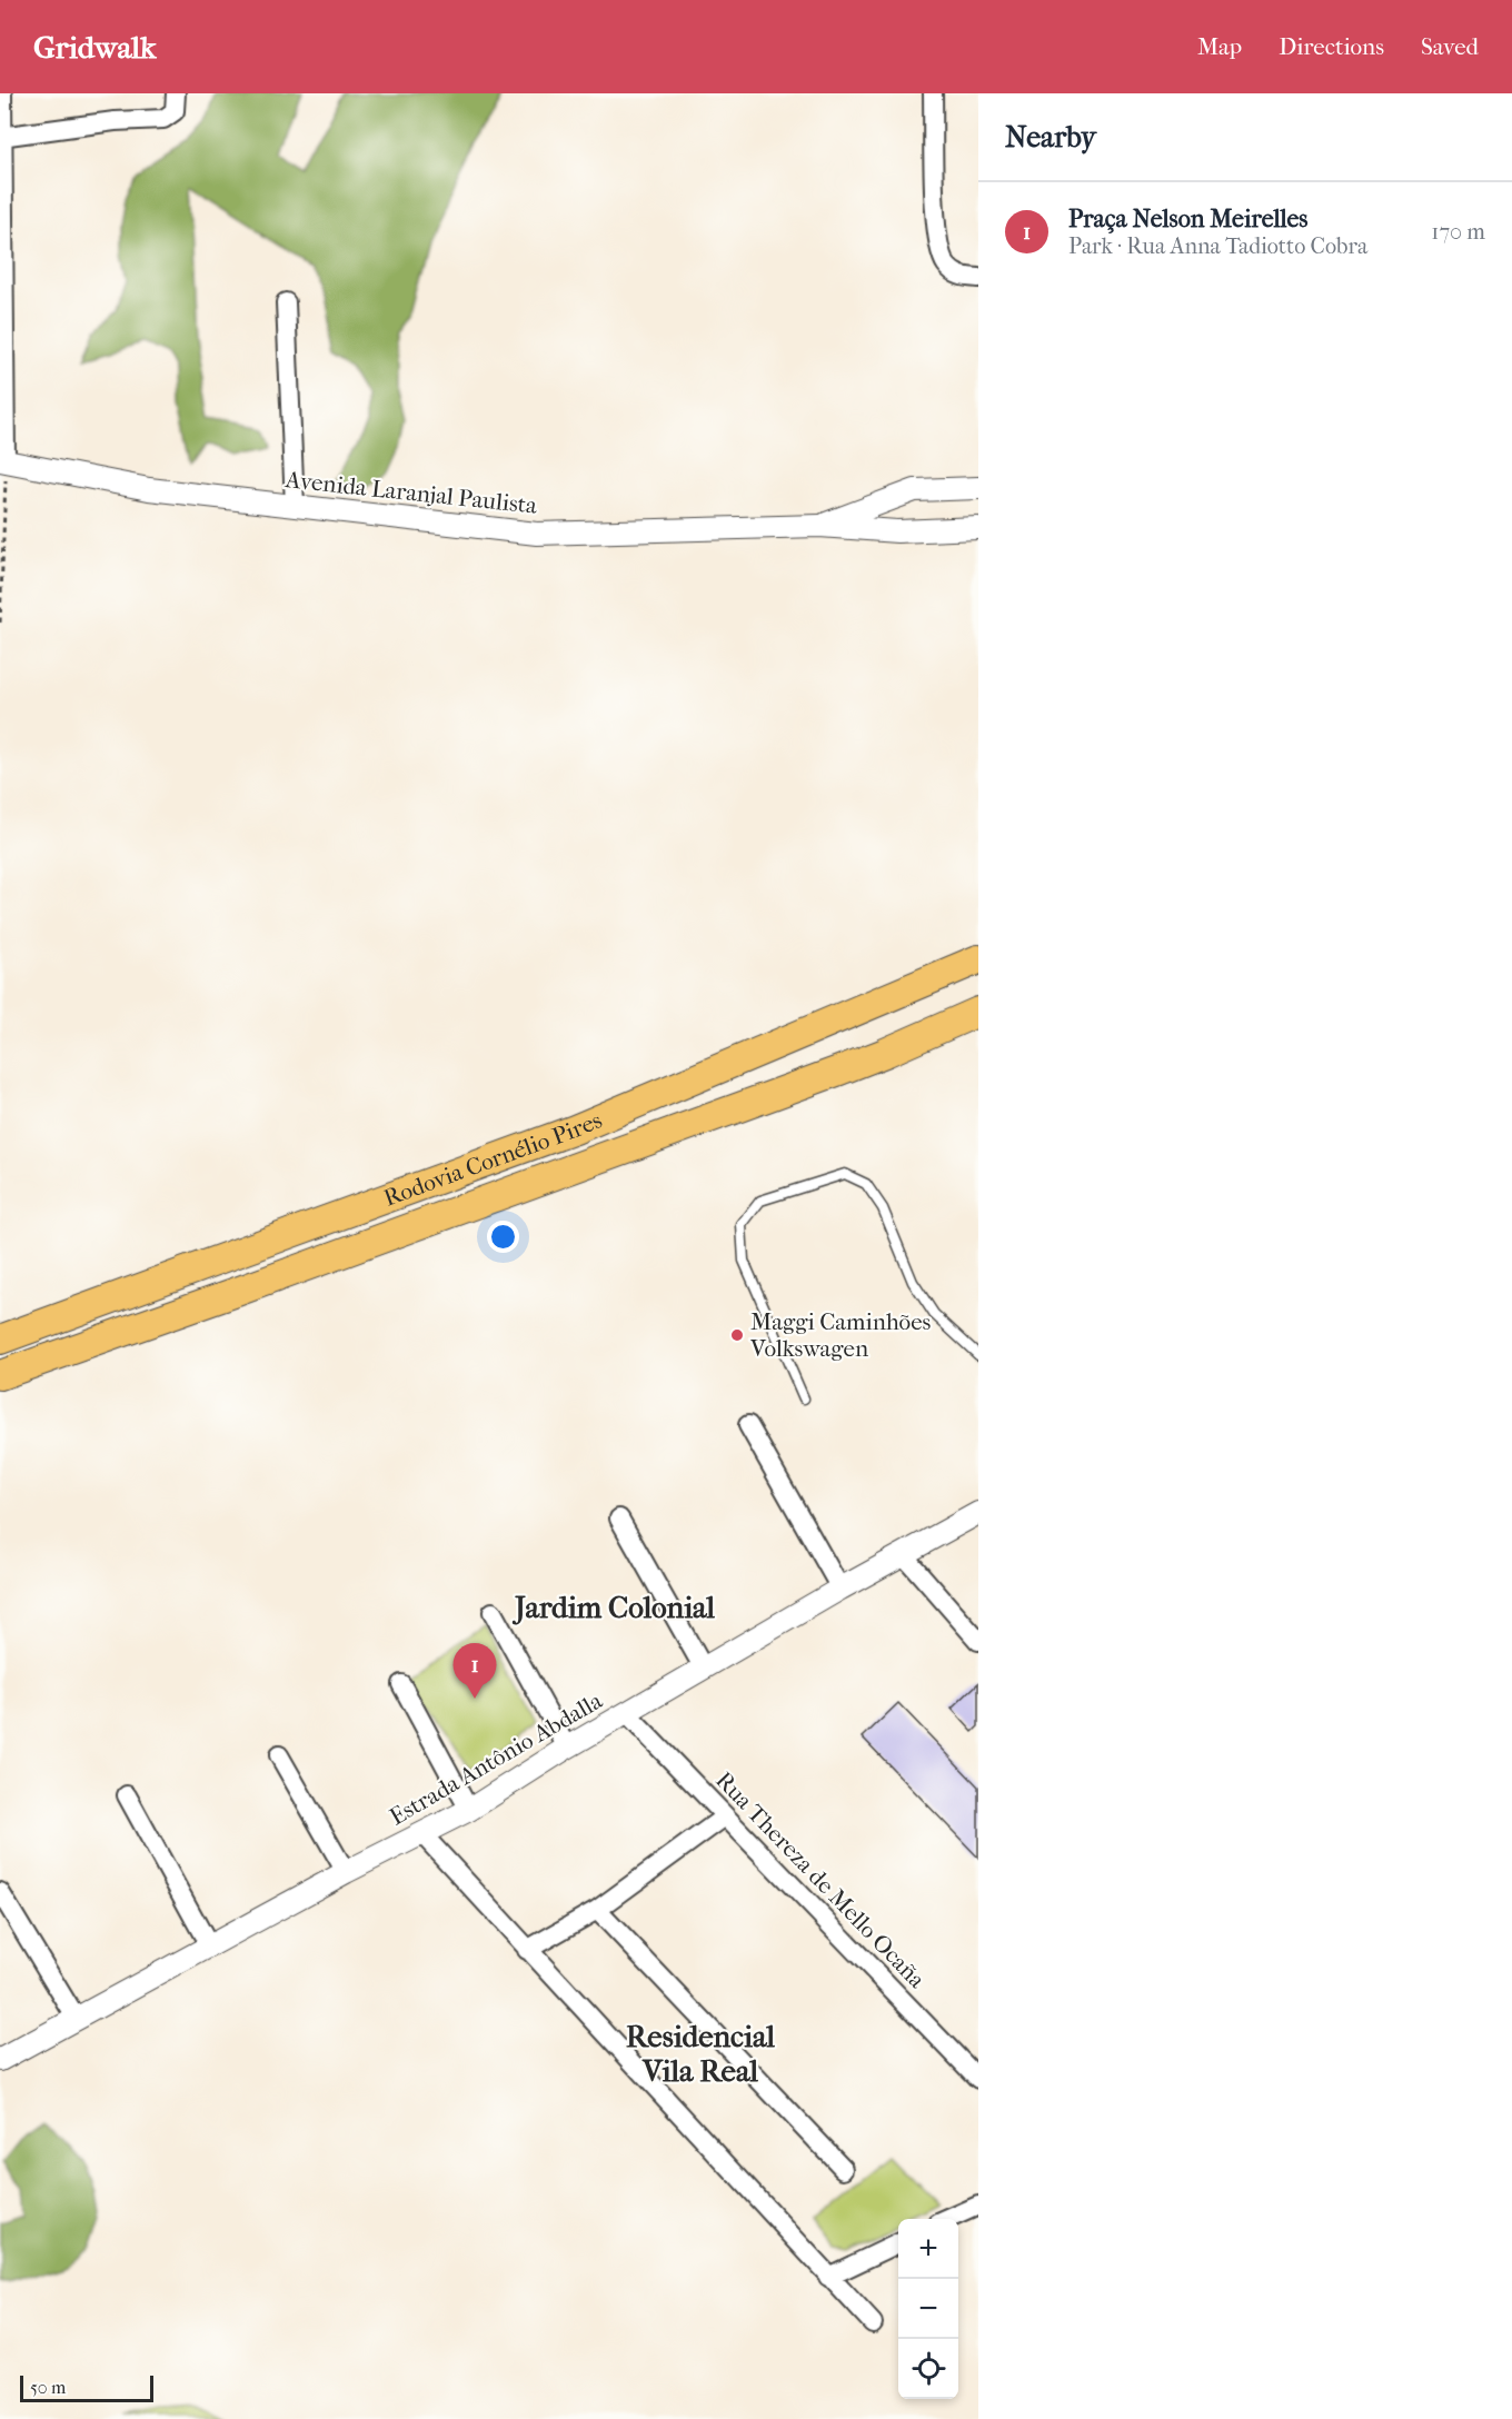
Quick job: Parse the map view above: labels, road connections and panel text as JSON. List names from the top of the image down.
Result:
{
  "streets": {
    "main road": ["Rodovia Cornélio Pires"],
    "street": ["Avenida Laranjal Paulista", "Estrada Antônio Abdalla", "Rua Thereza de Mello Ocaña"]
  },
  "crossings": [
    ["Estrada Antônio Abdalla", "Rua Thereza de Mello Ocaña"]
  ],
  "districts": ["Jardim Colonial", "Residencial Vila Real"],
  "places": ["Maggi Caminhões Volkswagen"],
  "scale_bar": "50 m",
  "page": {
    "header": "Gridwalk",
    "nav": ["Map", "Directions", "Saved"],
    "heading": "Nearby",
    "list": [
      {
        "mark": "1",
        "name": "Praça Nelson Meirelles",
        "note": "Park · Rua Anna Tadiotto Cobra",
        "value": "170 m"
      }
    ],
    "pins": "1",
    "map_buttons": ["+", "−"],
    "scale": "50 m"
  }
}
